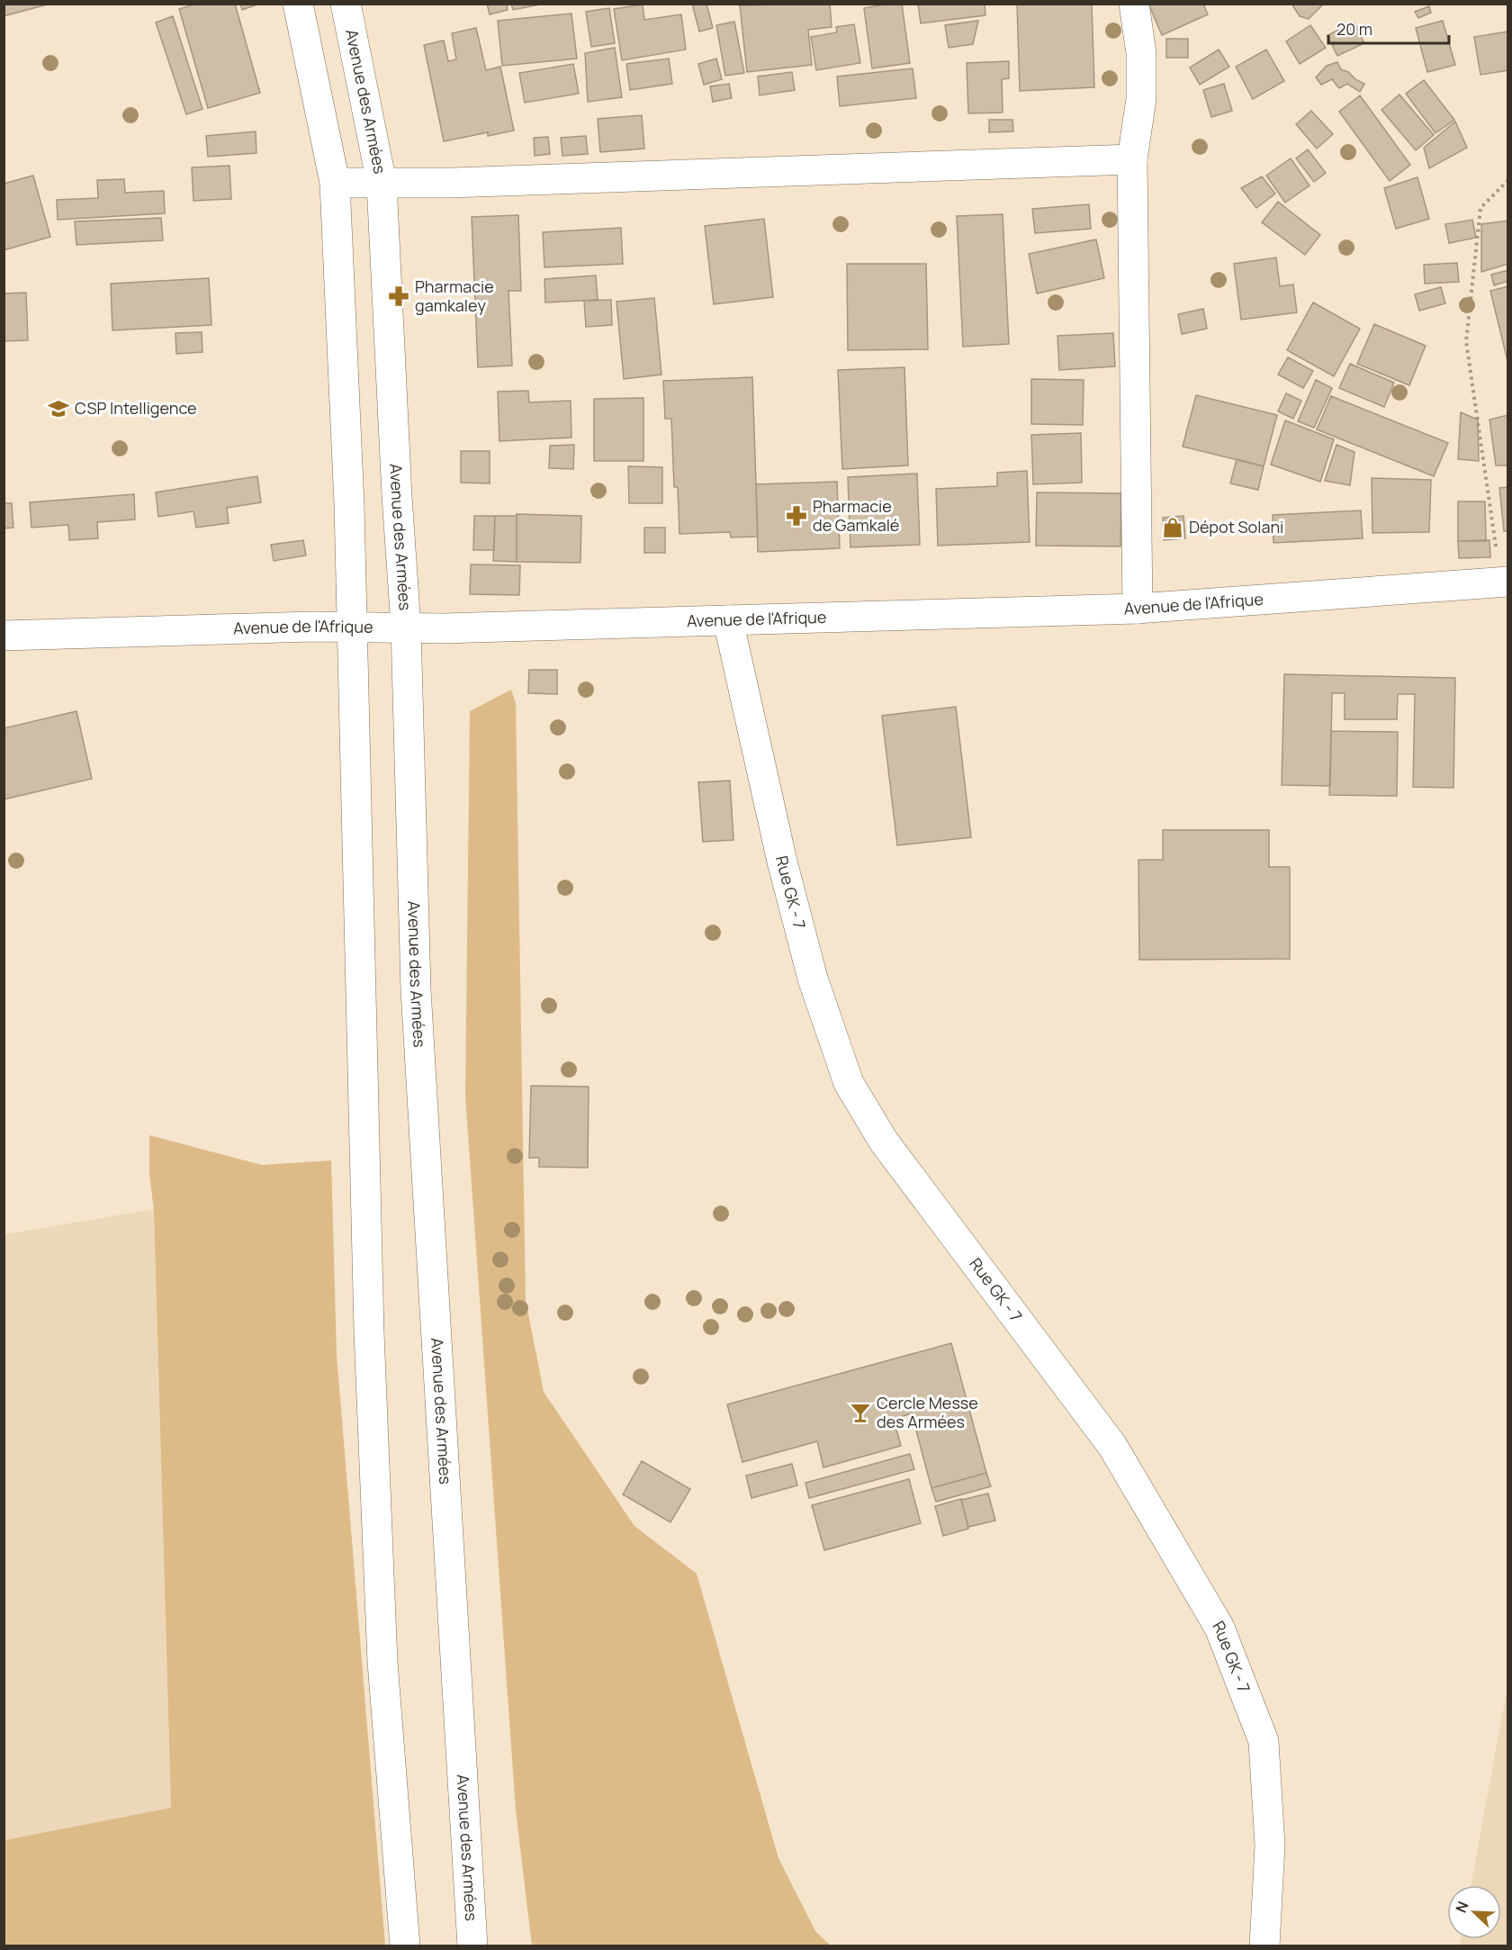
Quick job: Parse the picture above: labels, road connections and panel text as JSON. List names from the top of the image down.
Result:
{
  "streets": {
    "main road": ["Avenue des Armées", "Avenue de l'Afrique", "Rue GK - 7"]
  },
  "crossings": [
    ["Avenue des Armées", "Avenue de l'Afrique"],
    ["Avenue de l'Afrique", "Rue GK - 7"]
  ],
  "places": {
    "pharmacy": ["Pharmacie gamkaley", "Pharmacie de Gamkalé"],
    "school or university": ["CSP Intelligence"],
    "shop": ["Dépot Solani"],
    "bar": ["Cercle Messe des Armées"]
  },
  "scale_bar": "20 m",
  "north": "top left"
}
